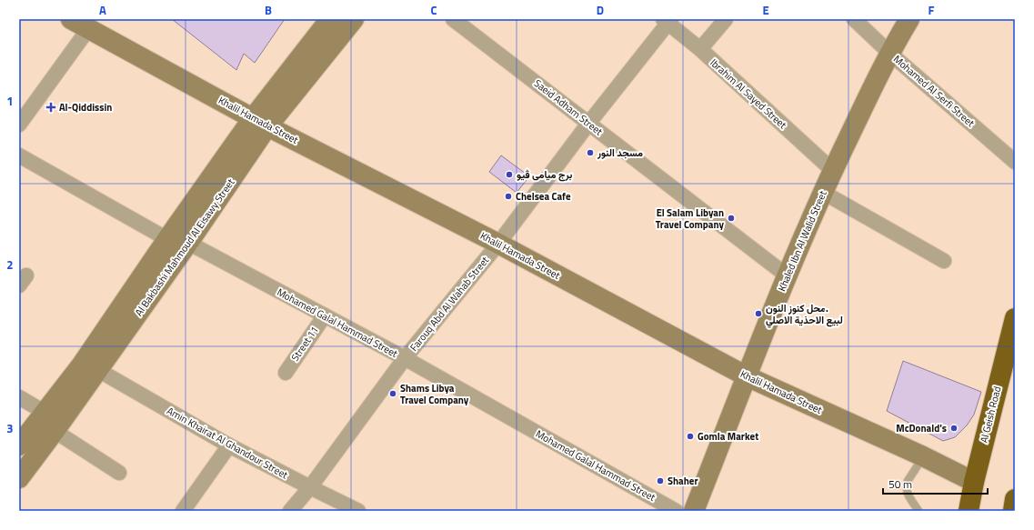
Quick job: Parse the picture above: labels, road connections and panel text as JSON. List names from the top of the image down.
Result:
{
  "streets": {
    "highway": ["Al Geish Road"],
    "street": [
      "Mohamed Al Serfi Street",
      "Ibrahim Al Sayed Street",
      "Saeid Adham Street",
      "Khalil Hamada Street",
      "Khaled Ibn Al Walid Street",
      "Al Bakbashi Mahmoud Al Eisawy Street",
      "Farouq Abd Al Wahab Street",
      "Mohamed Galal Hammad Street",
      "Street 11",
      "Amin Khairat Al Ghandour Street"
    ]
  },
  "crossings": [
    ["Mohamed Al Serfi Street", "Khaled Ibn Al Walid Street"],
    ["Ibrahim Al Sayed Street", "Khaled Ibn Al Walid Street"],
    ["Ibrahim Al Sayed Street", "Farouq Abd Al Wahab Street"],
    ["Saeid Adham Street", "Khaled Ibn Al Walid Street"],
    ["Saeid Adham Street", "Farouq Abd Al Wahab Street"],
    ["Khalil Hamada Street", "Khaled Ibn Al Walid Street"],
    ["Khalil Hamada Street", "Al Bakbashi Mahmoud Al Eisawy Street"],
    ["Khalil Hamada Street", "Farouq Abd Al Wahab Street"],
    ["Khalil Hamada Street", "Al Geish Road"],
    ["Al Bakbashi Mahmoud Al Eisawy Street", "Mohamed Galal Hammad Street"],
    ["Al Bakbashi Mahmoud Al Eisawy Street", "Amin Khairat Al Ghandour Street"],
    ["Farouq Abd Al Wahab Street", "Mohamed Galal Hammad Street"],
    ["Farouq Abd Al Wahab Street", "Amin Khairat Al Ghandour Street"],
    ["Mohamed Galal Hammad Street", "Street 11"]
  ],
  "places": {
    "health": ["Al-Qiddissin"],
    "other": [
      "مسجد النور",
      "برج ميامى ڤيو",
      "Chelsea Cafe",
      "El Salam Libyan Travel Company",
      "محل كنوز النون. لبيع الاحذية الاصلي",
      "Shams Libya Travel Company",
      "McDonald's",
      "Gomla Market",
      "Shaher"
    ]
  },
  "scale_bar": "50 m",
  "grid": {
    "columns": [
      "A",
      "B",
      "C",
      "D",
      "E",
      "F"
    ],
    "rows": ["1", "2", "3"]
  }
}
